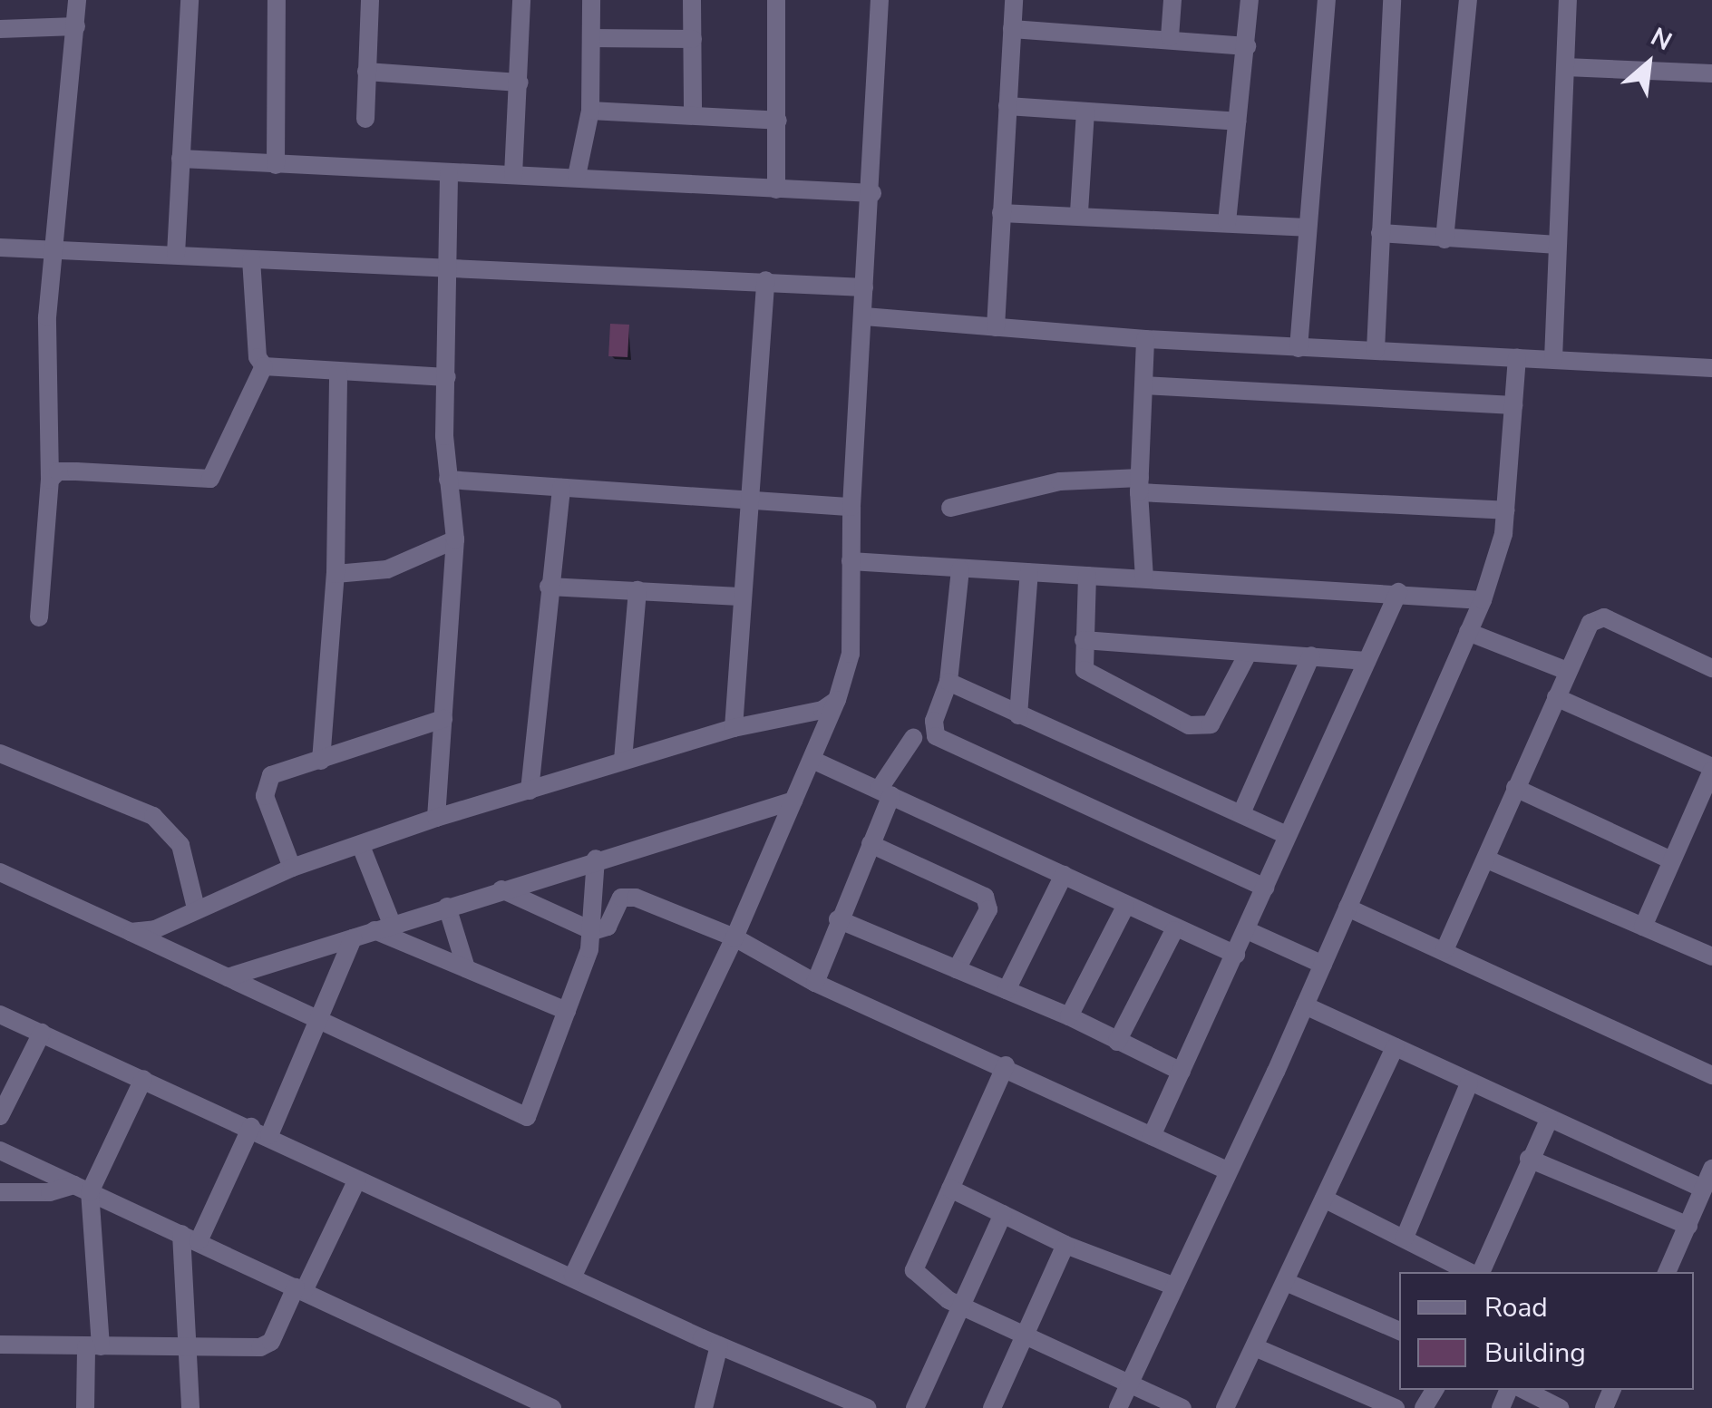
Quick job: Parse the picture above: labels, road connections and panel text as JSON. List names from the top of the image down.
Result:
{
  "legend": ["Road", "Building"],
  "north": "top right"
}
